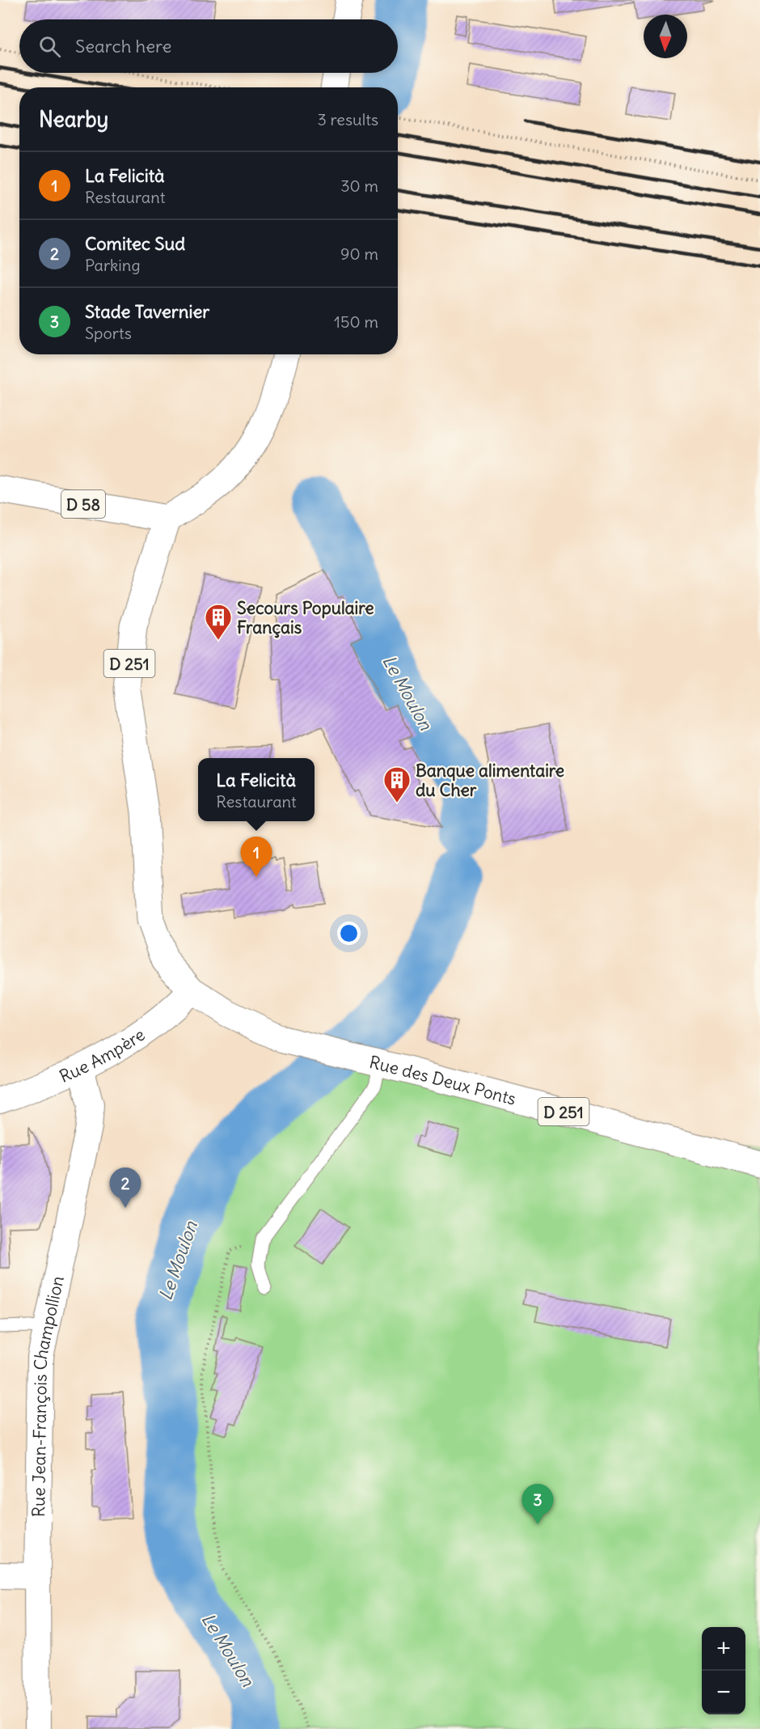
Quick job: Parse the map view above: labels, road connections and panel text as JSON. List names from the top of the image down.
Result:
{
  "streets": {
    "main road": ["D 58", "D 251", "Rue des Deux Ponts"],
    "street": ["Rue Ampère", "Rue Jean-François Champollion"]
  },
  "crossings": [
    ["D 58", "D 251"],
    ["D 251", "Rue Ampère"],
    ["D 251", "Rue des Deux Ponts"],
    ["Rue Ampère", "Rue des Deux Ponts"],
    ["Rue Ampère", "Rue Jean-François Champollion"]
  ],
  "water": ["Le Moulon"],
  "places": {
    "building": ["Secours Populaire Français", "Banque alimentaire du Cher"]
  },
  "north": "bottom",
  "page": {
    "search": "Search here",
    "heading": ["Nearby", "3 results"],
    "list": [
      {
        "mark": "1",
        "name": "La Felicità",
        "note": "Restaurant",
        "value": "30 m"
      },
      {
        "mark": "2",
        "name": "Comitec Sud",
        "note": "Parking",
        "value": "90 m"
      },
      {
        "mark": "3",
        "name": "Stade Tavernier",
        "note": "Sports",
        "value": "150 m"
      }
    ],
    "popup": ["La Felicità", "Restaurant"],
    "pins": ["1", "2", "3"],
    "map_buttons": ["+", "−"]
  }
}
